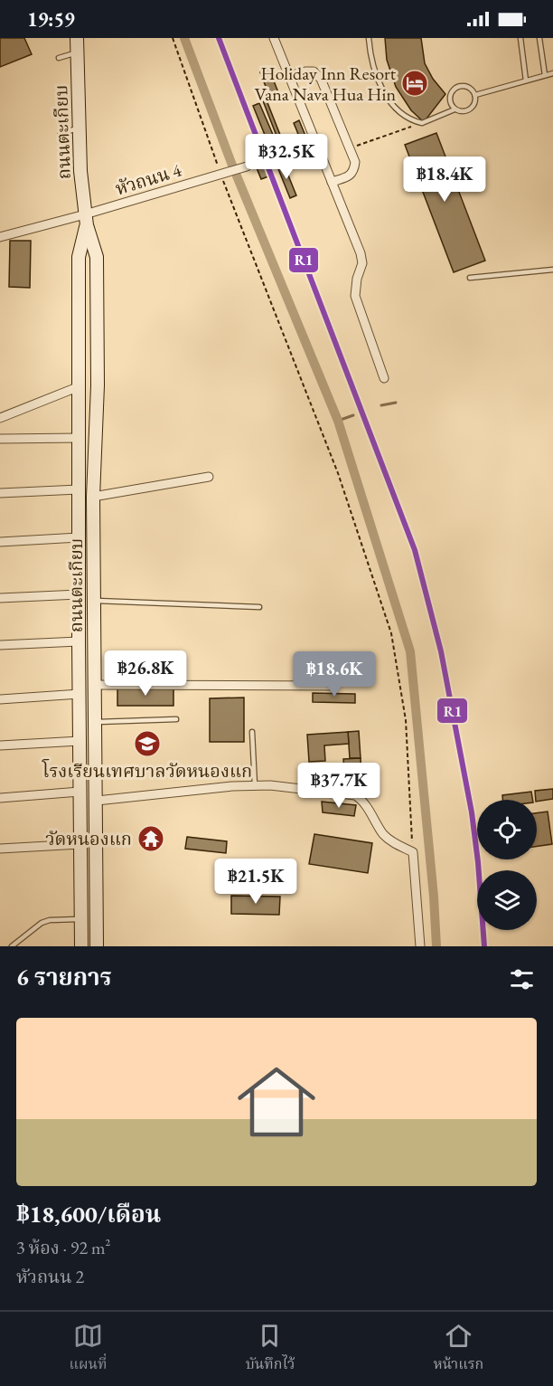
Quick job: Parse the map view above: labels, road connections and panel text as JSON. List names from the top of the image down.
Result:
{
  "streets": {
    "street": ["ถนนตะเกียบ", "หัวถนน 4"]
  },
  "crossings": [
    ["ถนนตะเกียบ", "หัวถนน 4"]
  ],
  "places": {
    "hotel": ["Holiday Inn Resort Vana Nava Hua Hin"],
    "school or university": ["โรงเรียนเทศบาลวัดหนองแก"],
    "temple": ["วัดหนองแก"]
  },
  "lines": ["transit line R1"],
  "page": {
    "status": "19:59",
    "price": [
      "฿32.5K",
      "฿18.4K",
      "฿26.8K",
      "฿18.6K",
      "฿37.7K",
      "฿21.5K"
    ],
    "heading": "6 รายการ",
    "list": [
      {
        "name": "฿18,600/เดือน",
        "note": "3 ห้อง · 92 m² · หัวถนน 2"
      }
    ],
    "tabs": ["แผนที่", "บันทึกไว้", "หน้าแรก"]
  }
}
